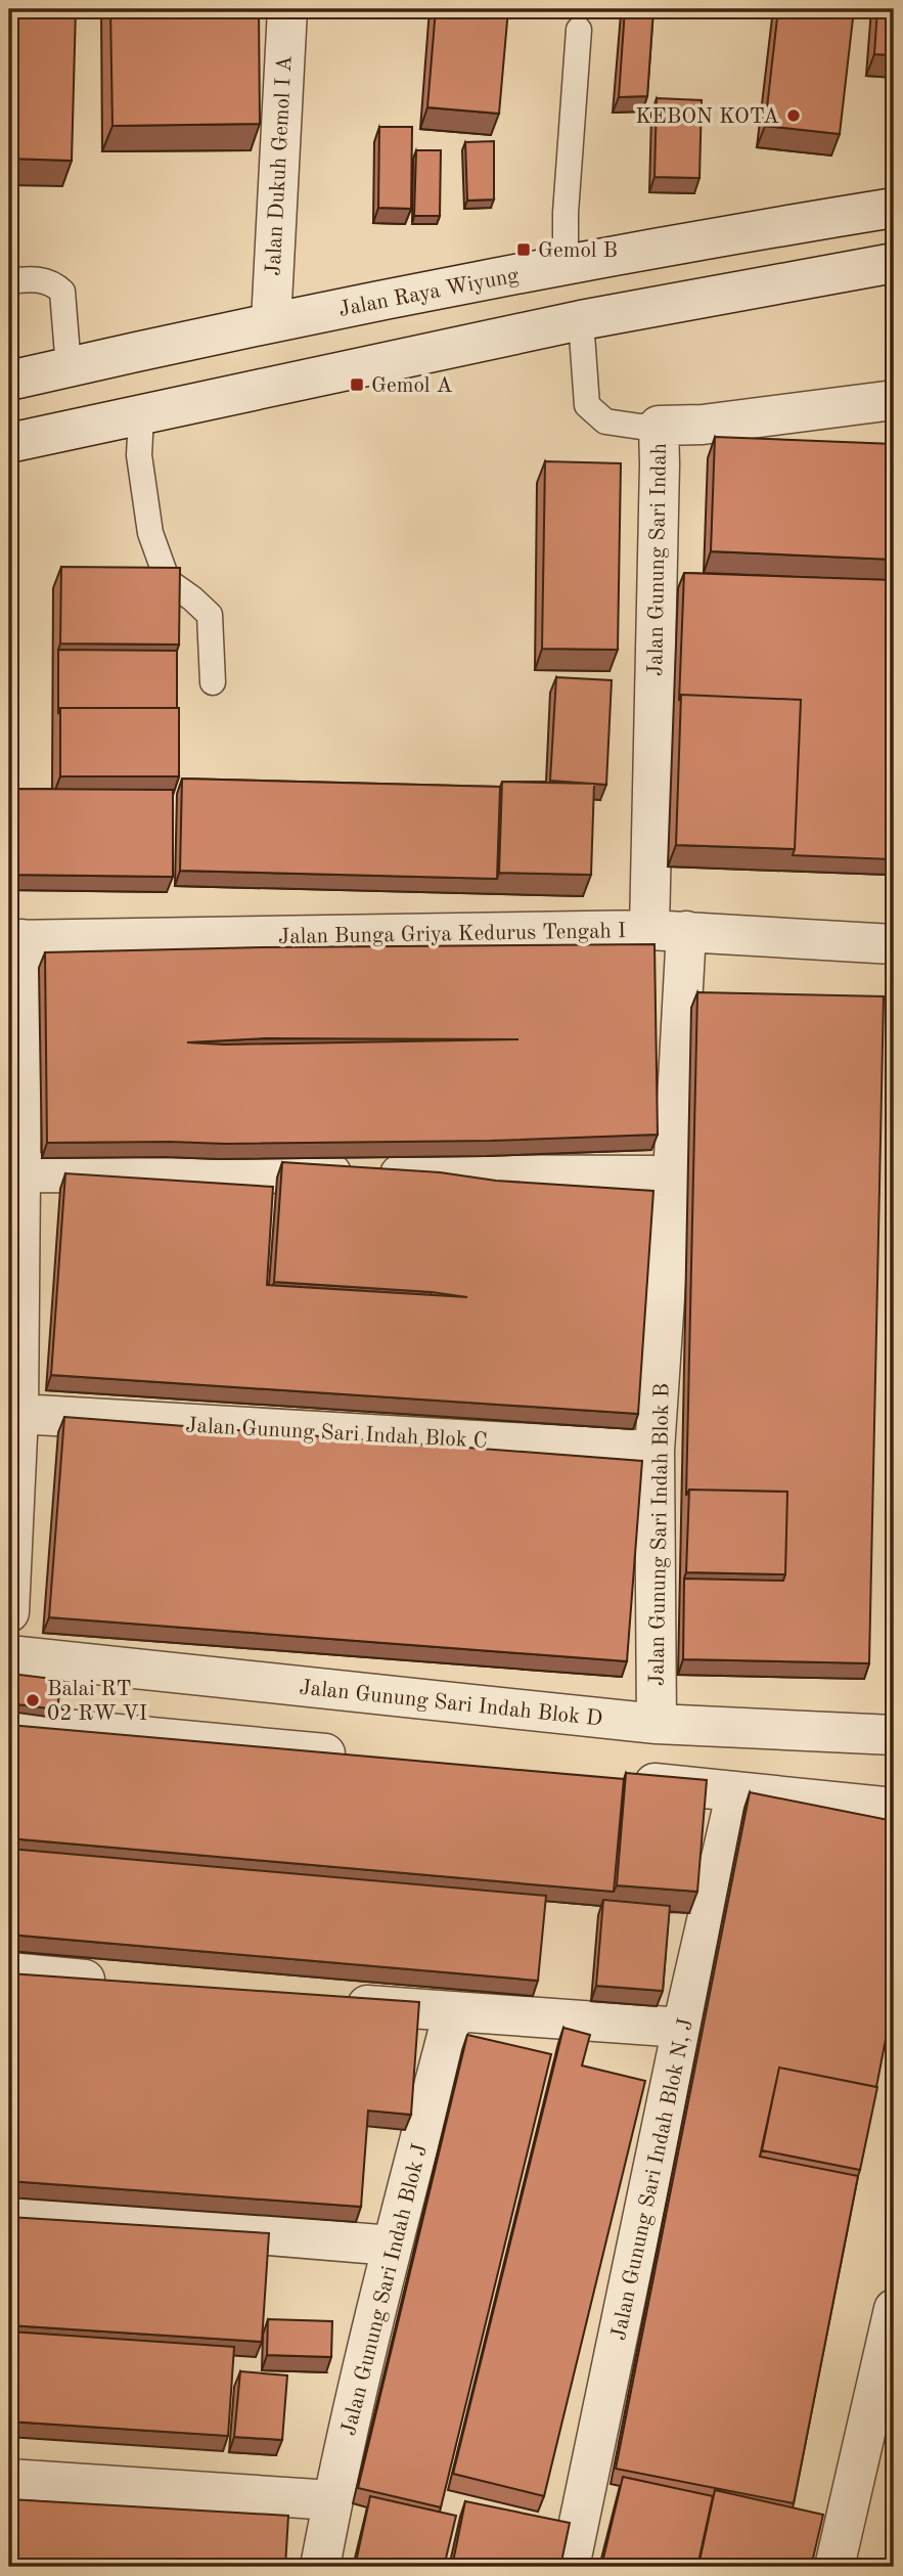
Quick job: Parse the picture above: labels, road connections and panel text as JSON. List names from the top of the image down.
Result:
{
  "streets": {
    "street": [
      "Jalan Dukuh Gemol I A",
      "Jalan Raya Wiyung",
      "Jalan Gunung Sari Indah",
      "Jalan Bunga Griya Kedurus Tengah I",
      "Jalan Gunung Sari Indah Blok C",
      "Jalan Gunung Sari Indah Blok B",
      "Jalan Gunung Sari Indah Blok D",
      "Jalan Gunung Sari Indah Blok N, J",
      "Jalan Gunung Sari Indah Blok J"
    ]
  },
  "crossings": [
    ["Jalan Dukuh Gemol I A", "Jalan Raya Wiyung"],
    ["Jalan Gunung Sari Indah", "Jalan Bunga Griya Kedurus Tengah I"],
    ["Jalan Gunung Sari Indah", "Jalan Gunung Sari Indah Blok B"],
    ["Jalan Bunga Griya Kedurus Tengah I", "Jalan Gunung Sari Indah Blok B"],
    ["Jalan Gunung Sari Indah Blok C", "Jalan Gunung Sari Indah Blok B"],
    ["Jalan Gunung Sari Indah Blok B", "Jalan Gunung Sari Indah Blok D"]
  ],
  "places": {
    "other": ["KEBON KOTA", "Balai RT 02 RW VI"],
    "transit": ["Gemol B", "Gemol A"]
  }
}
